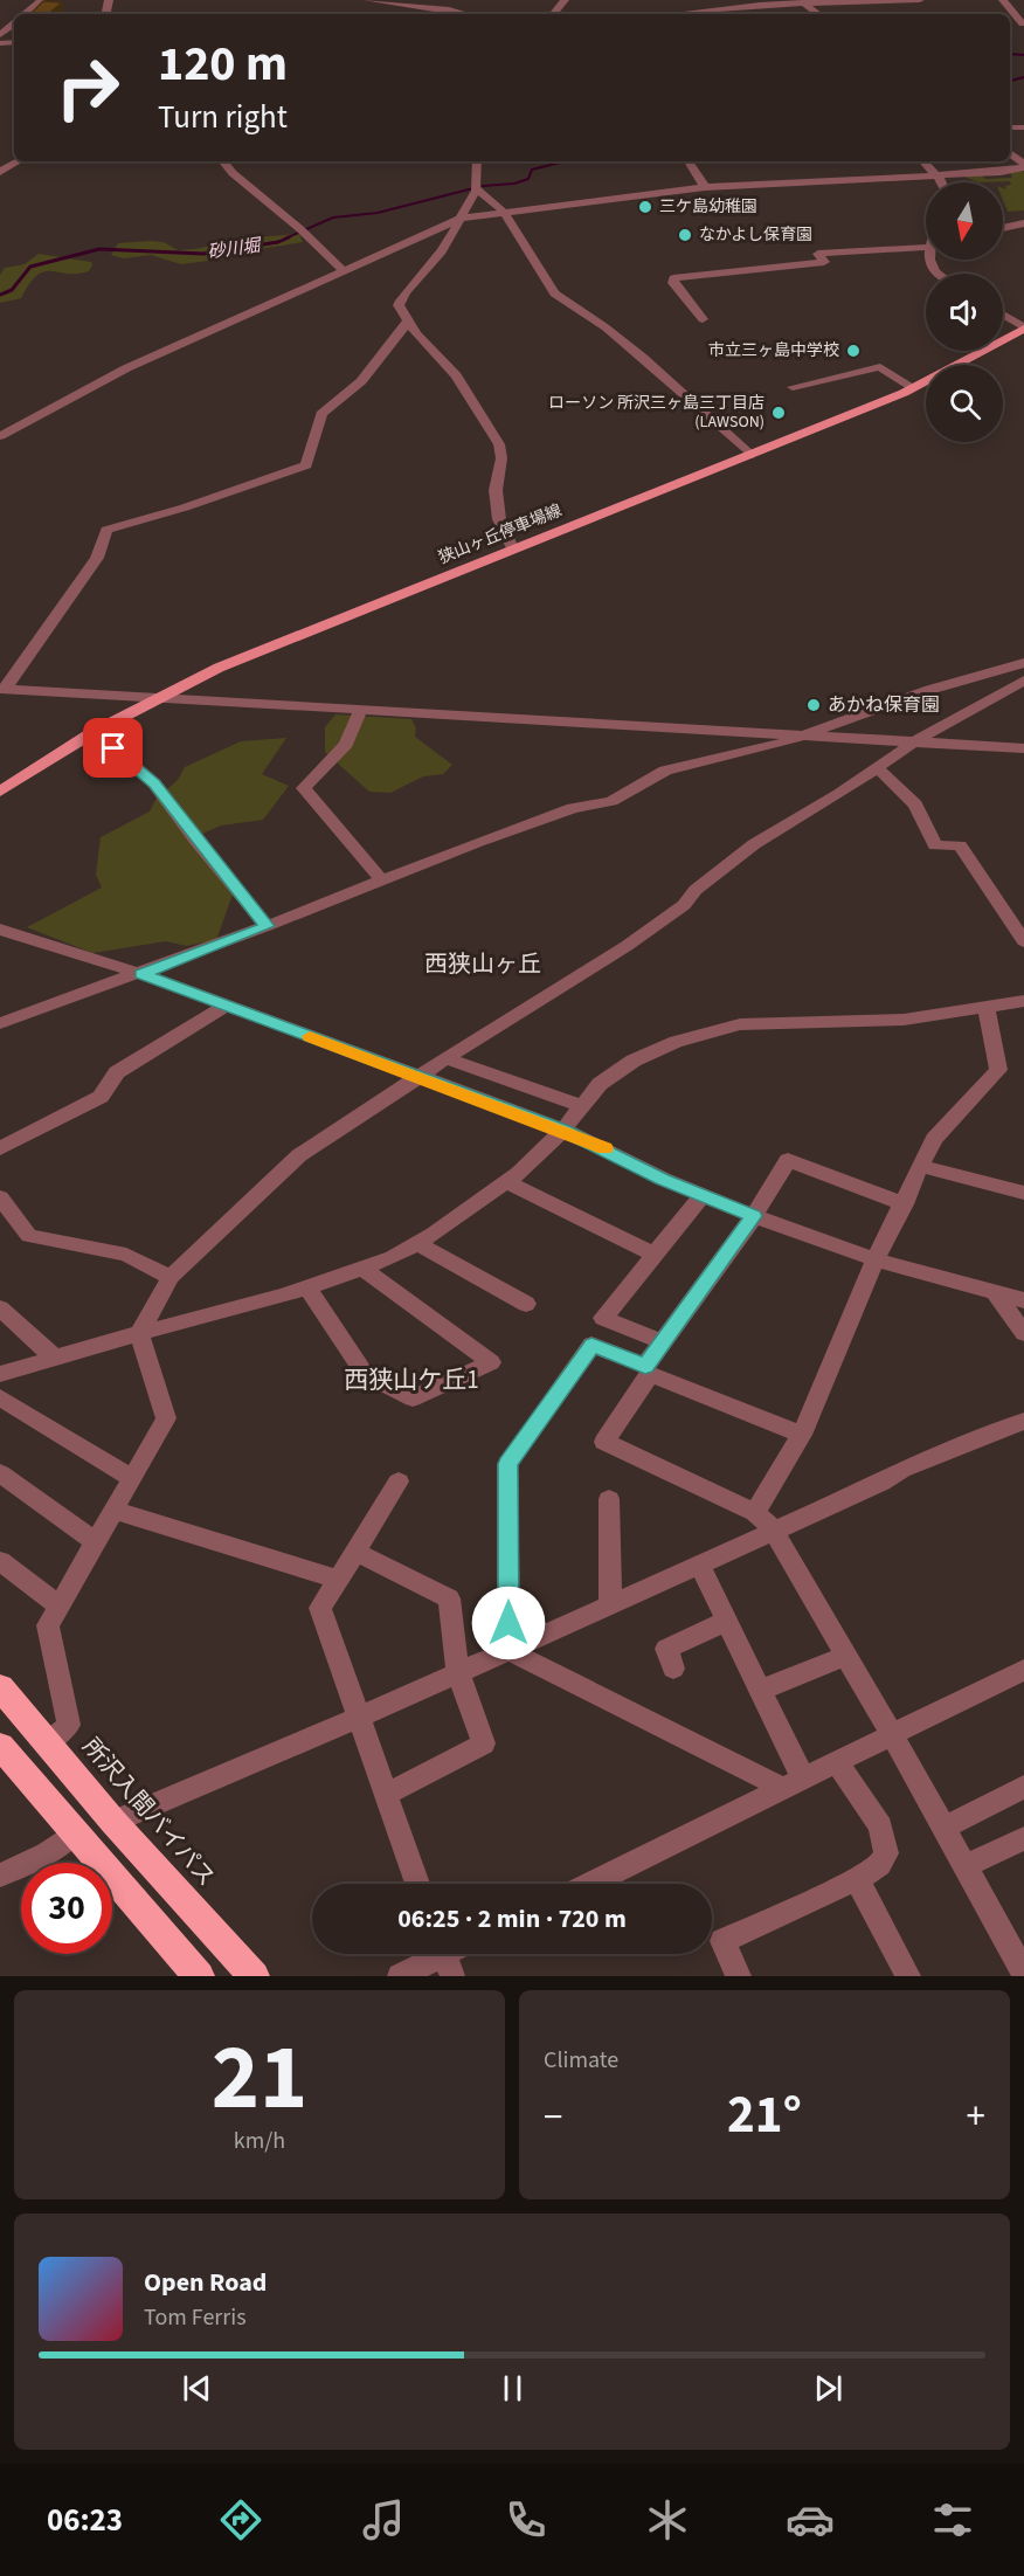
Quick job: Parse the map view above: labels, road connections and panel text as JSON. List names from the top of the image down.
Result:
{
  "streets": {
    "highway": ["所沢入間バイパス"],
    "main road": ["狭山ヶ丘停車場線"]
  },
  "districts": ["西狭山ヶ丘", "西狭山ケ丘1"],
  "water": ["砂川堀"],
  "places": [
    "三ケ島幼稚園",
    "なかよし保育園",
    "市立三ヶ島中学校",
    "ローソン 所沢三ヶ島三丁目店 (LAWSON)",
    "あかね保育園"
  ],
  "north": "bottom",
  "page": {
    "turn": ["120 m", "Turn right"],
    "limit": "30",
    "trip": "06:25 · 2 min · 720 m",
    "tile": [
      ["21", "km/h"],
      "Climate"
    ],
    "heat": ["−", "21°", "+"],
    "song": ["Open Road", "Tom Ferris"],
    "tabs": "06:23"
  }
}
